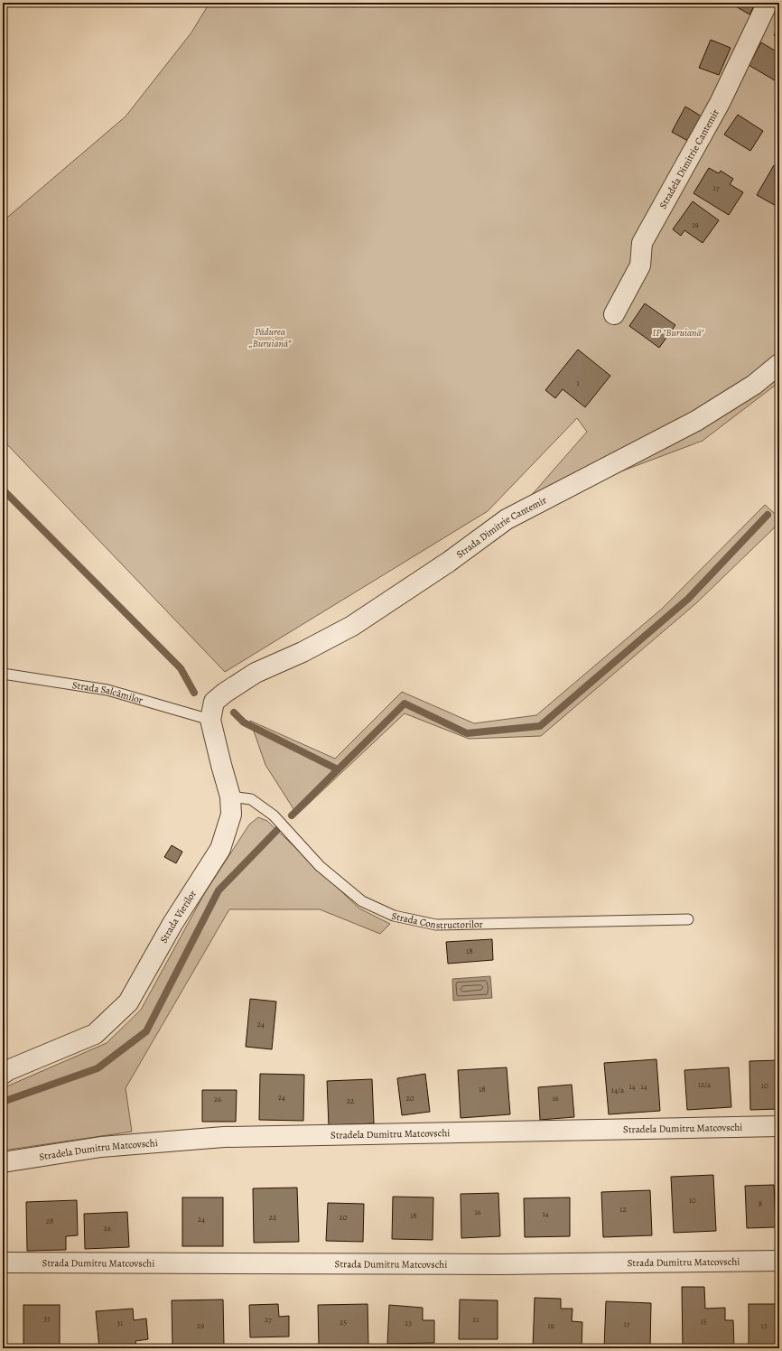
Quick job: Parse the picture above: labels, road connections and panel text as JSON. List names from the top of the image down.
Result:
{
  "streets": {
    "street": [
      "Stradela Dimitrie Cantemir",
      "Strada Dimitrie Cantemir",
      "Strada Vierilor",
      "Stradela Dumitru Matcovschi",
      "Strada Dumitru Matcovschi"
    ],
    "lane": ["Strada Salcâmilor", "Strada Constructorilor"]
  },
  "crossings": [
    ["Strada Dimitrie Cantemir", "Strada Vierilor"],
    ["Strada Salcâmilor", "Strada Vierilor"],
    ["Strada Vierilor", "Strada Constructorilor"]
  ],
  "parks": ["Pădurea „Buruiană”", "IP \"Buruiană\""],
  "house_numbers": [
    "17",
    "19",
    "1",
    "18",
    "24",
    "12/a",
    "10",
    "14",
    "14",
    "18",
    "14/a",
    "24",
    "20",
    "16",
    "26",
    "22",
    "10",
    "8",
    "12",
    "16",
    "14",
    "18",
    "22",
    "20",
    "24",
    "28",
    "26",
    "33",
    "27",
    "21",
    "15",
    "25",
    "31",
    "23",
    "17",
    "29",
    "19",
    "13"
  ]
}
